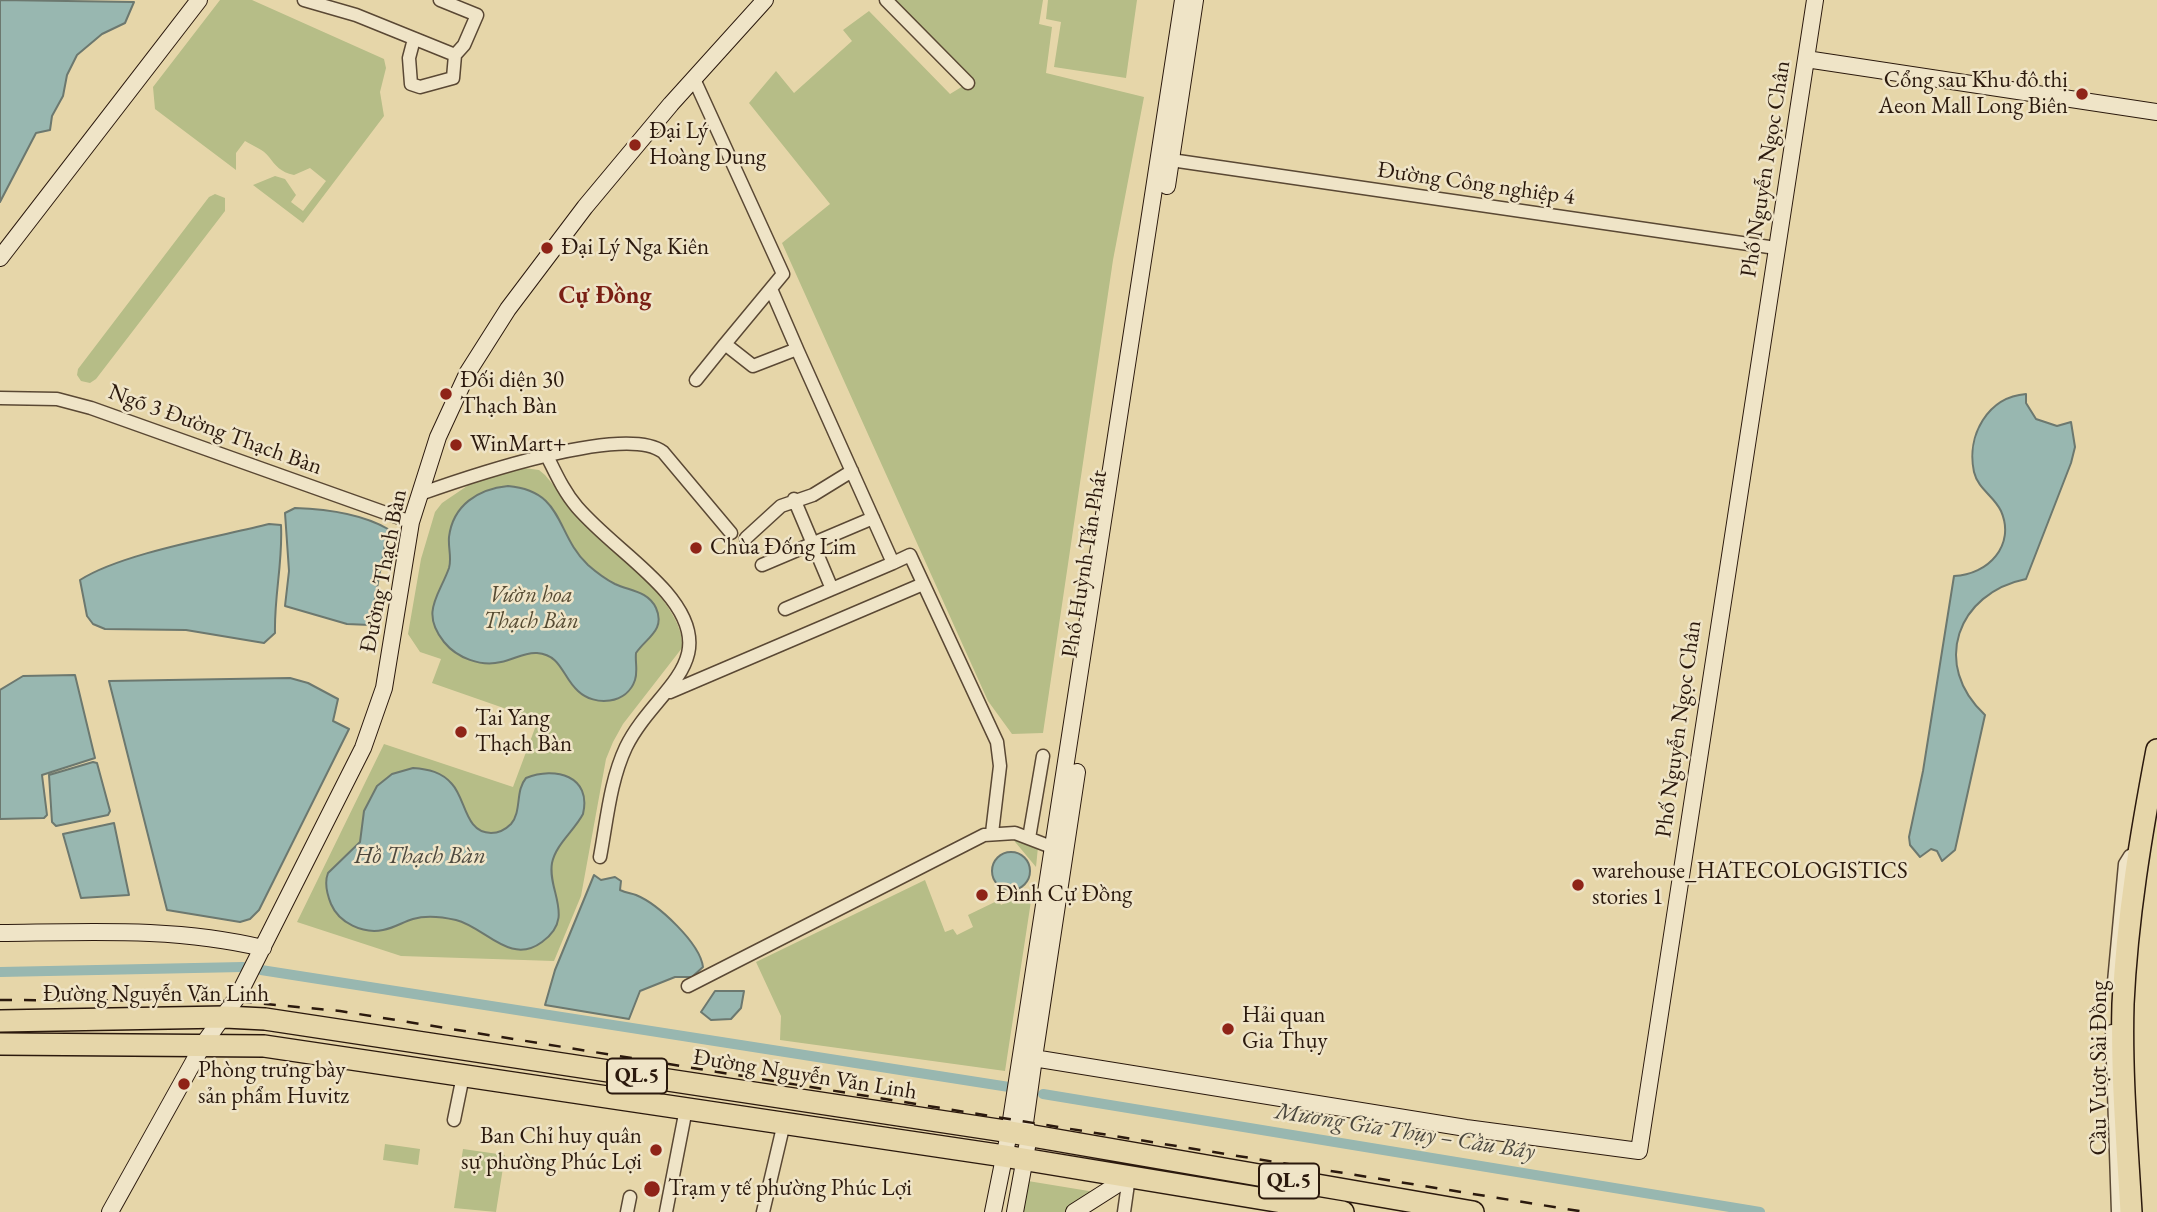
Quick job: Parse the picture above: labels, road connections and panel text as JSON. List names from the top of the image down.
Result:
{
  "streets": {
    "highway": ["Đường Nguyễn Văn Linh", "Cầu Vượt Sài Đồng", "QL.5"],
    "street": [
      "Phố Nguyễn Ngọc Chân",
      "Đường Công nghiệp 4",
      "Ngõ 3 Đường Thạch Bàn",
      "Phố Huỳnh Tấn Phát",
      "Đường Thạch Bàn"
    ]
  },
  "crossings": [
    ["Phố Nguyễn Ngọc Chân", "Đường Công nghiệp 4"],
    ["Phố Nguyễn Ngọc Chân", "Phố Huỳnh Tấn Phát"],
    ["Đường Công nghiệp 4", "Phố Huỳnh Tấn Phát"],
    ["Ngõ 3 Đường Thạch Bàn", "Đường Thạch Bàn"],
    ["Phố Huỳnh Tấn Phát", "Đường Nguyễn Văn Linh"],
    ["Đường Thạch Bàn", "Đường Nguyễn Văn Linh"]
  ],
  "districts": ["Cự Đồng"],
  "water": ["Hồ Thạch Bàn", "Mương Gia Thụy – Cầu Bây"],
  "parks": ["Vườn hoa Thạch Bàn"],
  "places": [
    "Cổng sau Khu đô thị Aeon Mall Long Biên",
    "Đại Lý Hoàng Dung",
    "Đại Lý Nga Kiên",
    "Đối diện 30 Thạch Bàn",
    "WinMart+",
    "Chùa Đống Lim",
    "Tai Yang Thạch Bàn",
    "warehouse_HATECOLOGISTICS stories 1",
    "Đình Cự Đồng",
    "Hải quan Gia Thụy",
    "Phòng trưng bày sản phẩm Huvitz",
    "Ban Chỉ huy quân sự phường Phúc Lợi",
    "Trạm y tế phường Phúc Lợi"
  ]
}
